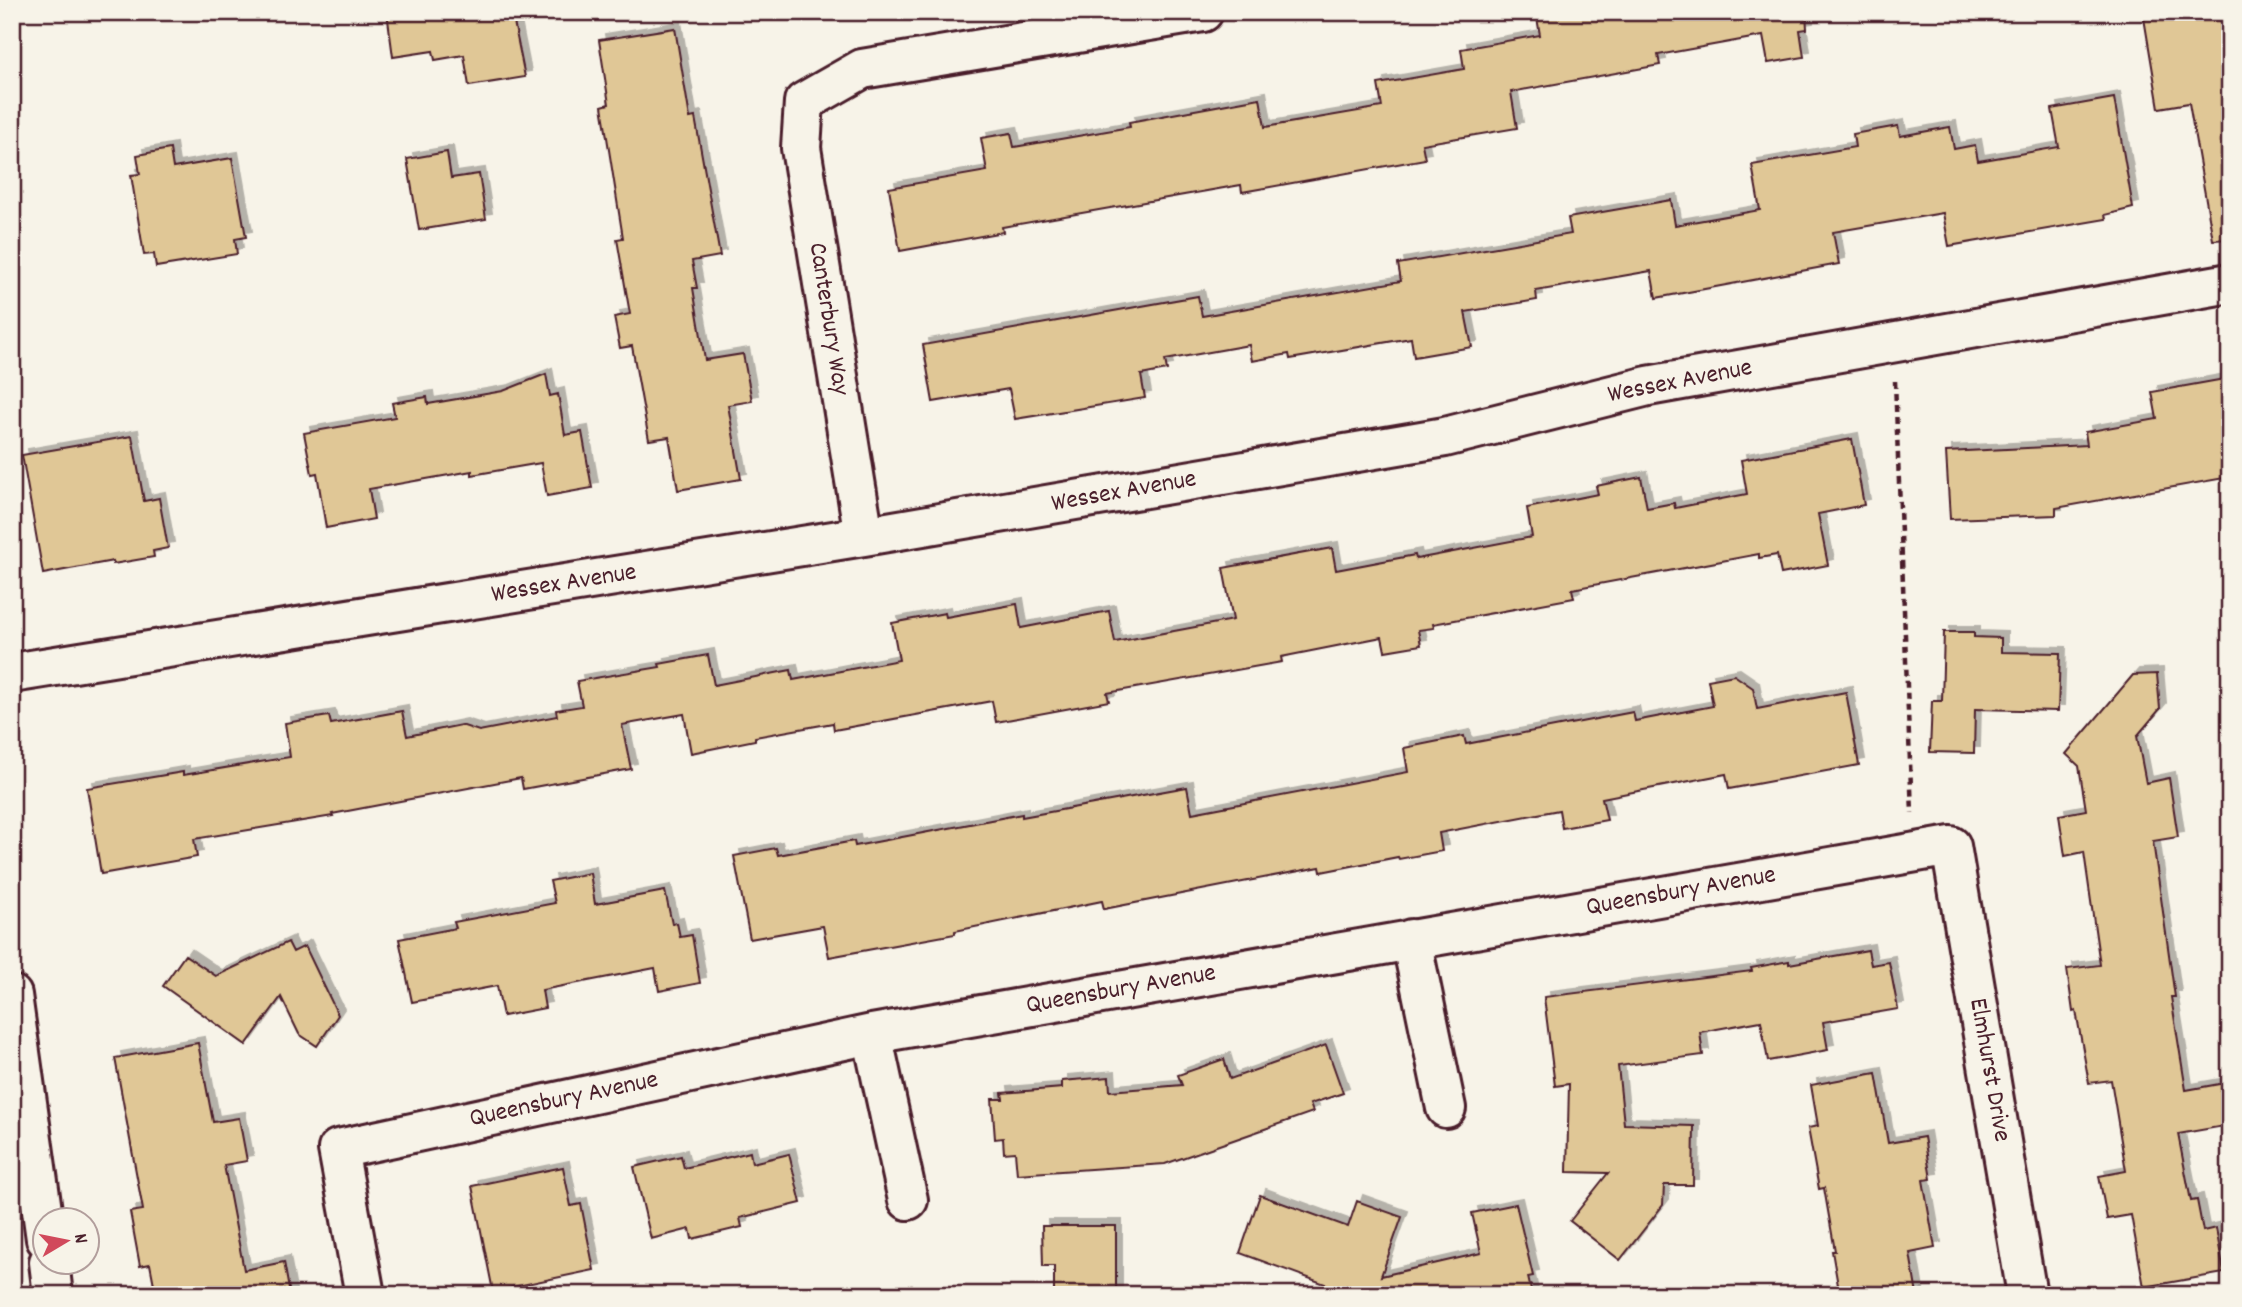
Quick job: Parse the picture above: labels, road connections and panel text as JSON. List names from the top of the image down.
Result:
{
  "streets": {
    "street": [
      "Canterbury Way",
      "Wessex Avenue",
      "Queensbury Avenue",
      "Elmhurst Drive"
    ]
  },
  "crossings": [
    ["Canterbury Way", "Wessex Avenue"],
    ["Queensbury Avenue", "Elmhurst Drive"]
  ],
  "north": "right"
}
